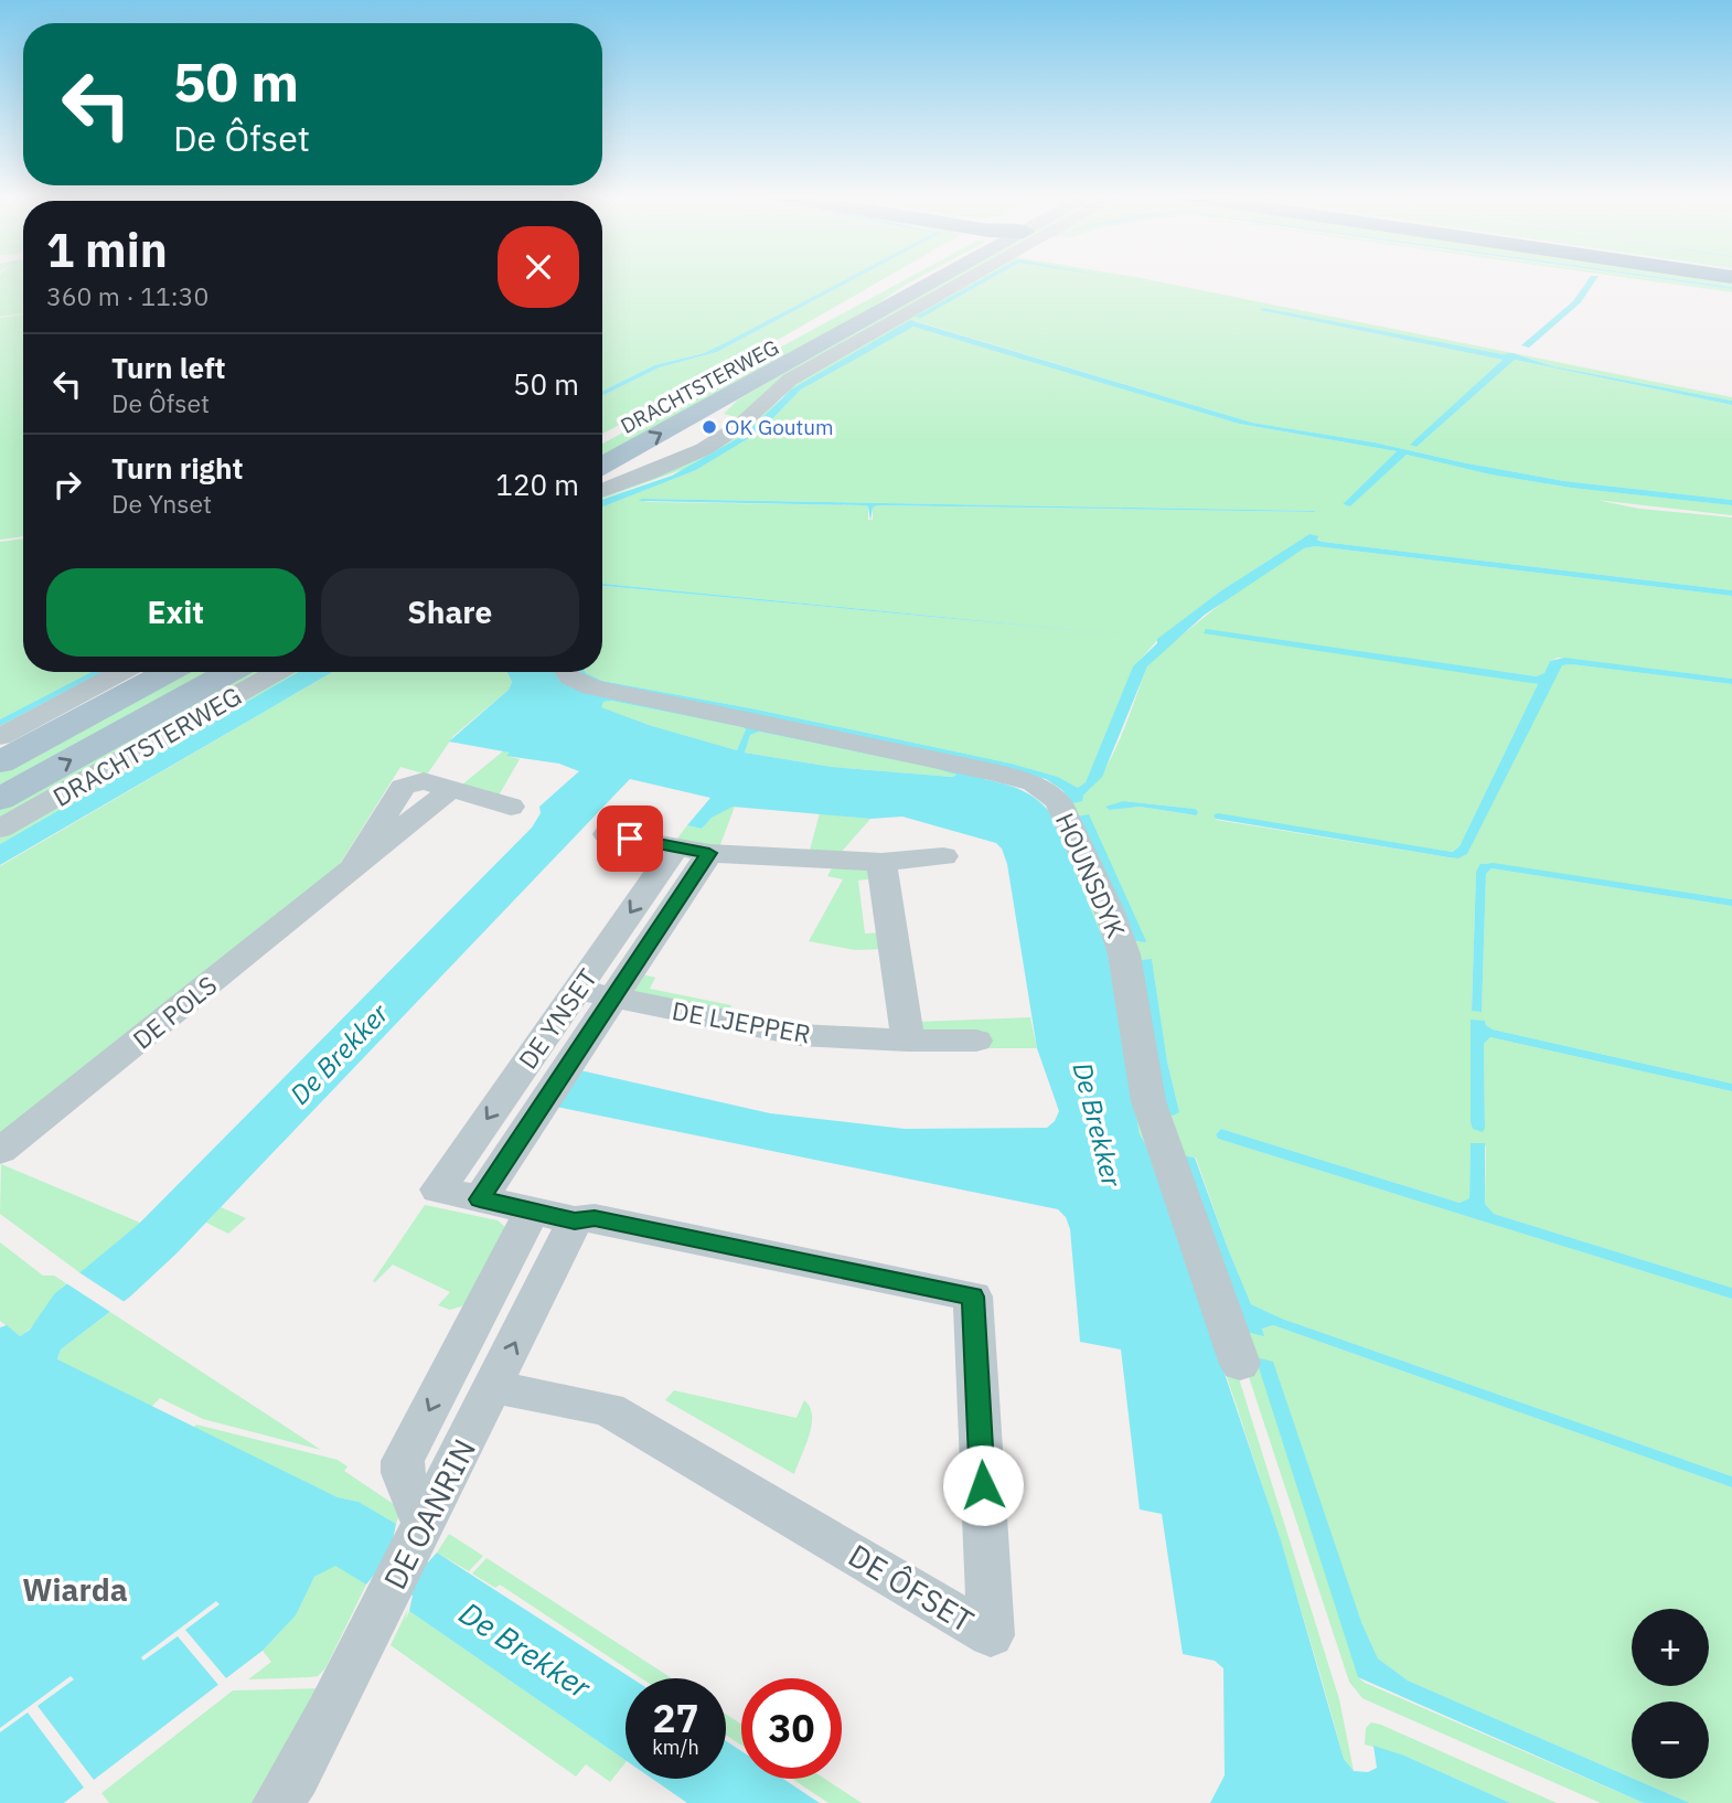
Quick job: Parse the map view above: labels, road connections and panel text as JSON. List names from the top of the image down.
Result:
{
  "streets": {
    "main road": ["DRACHTSTERWEG"],
    "street": [
      "HOUNSDYK",
      "DE POLS",
      "DE YNSET",
      "DE LJEPPER",
      "DE OANRIN",
      "DE ÔFSET"
    ]
  },
  "crossings": [
    ["DE YNSET", "DE LJEPPER"],
    ["DE YNSET", "DE ÔFSET"],
    ["DE OANRIN", "DE ÔFSET"]
  ],
  "districts": ["Wiarda"],
  "water": ["De Brekker"],
  "places": ["OK Goutum"],
  "page": {
    "turn": ["50 m", "De Ôfset"],
    "heading": ["1 min", "360 m · 11:30"],
    "list": [
      {
        "name": "Turn left",
        "note": "De Ôfset",
        "value": "50 m"
      },
      {
        "name": "Turn right",
        "note": "De Ynset",
        "value": "120 m"
      }
    ],
    "buttons": ["Exit", "Share"],
    "map_buttons": ["+", "−"],
    "speed": "27 km/h",
    "limit": "30"
  }
}
